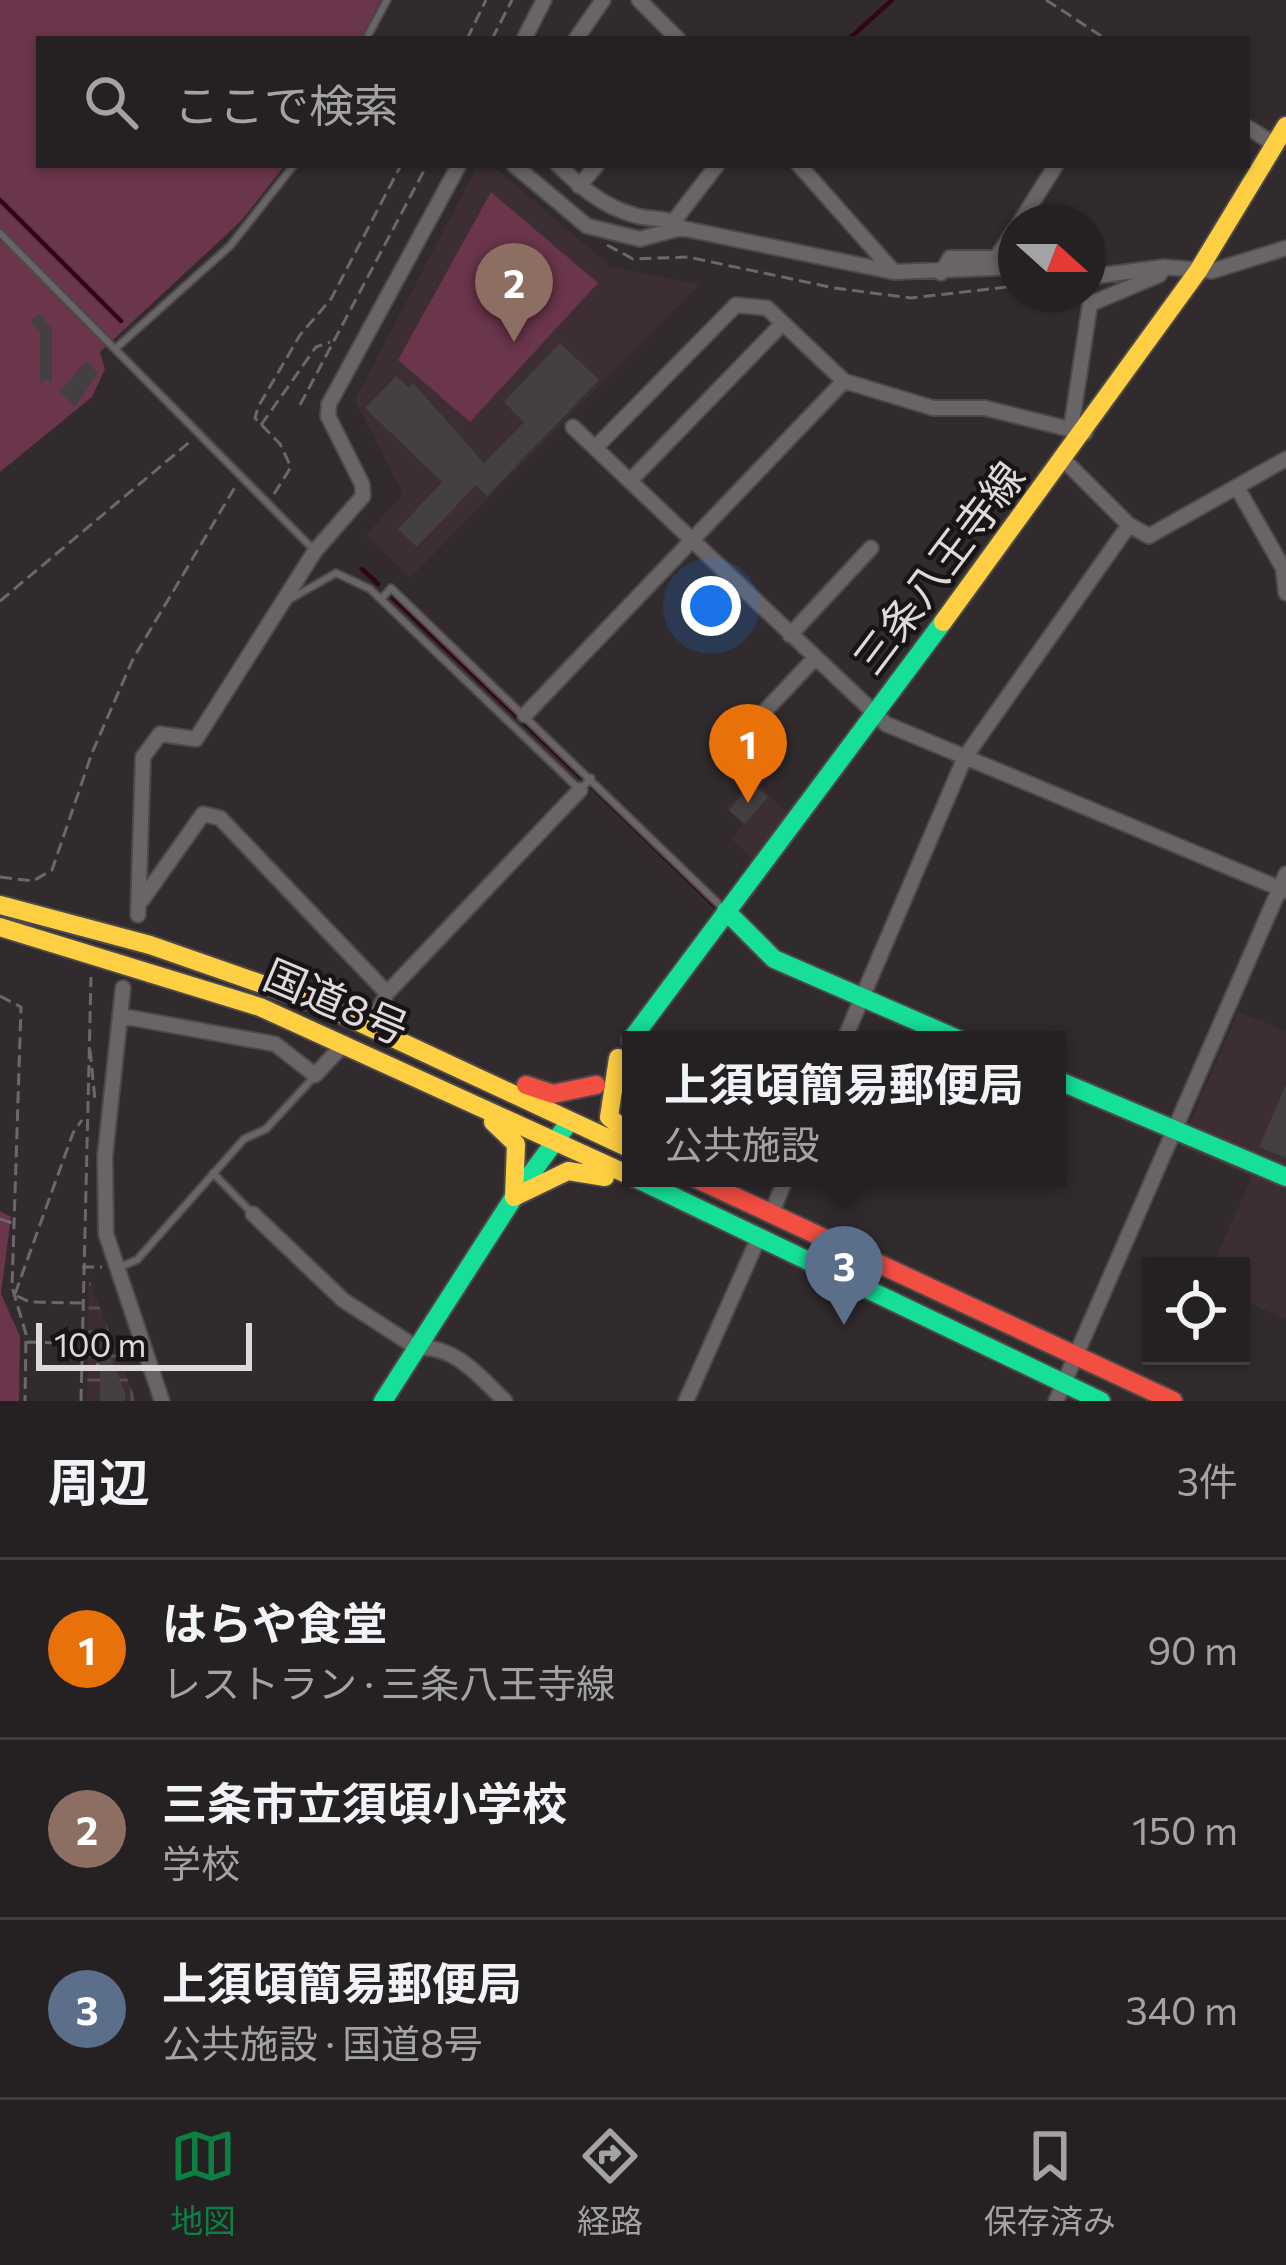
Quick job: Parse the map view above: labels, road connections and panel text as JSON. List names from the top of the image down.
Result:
{
  "streets": {
    "main road": ["三条八王寺線", "国道8号"]
  },
  "crossings": [
    ["三条八王寺線", "国道8号"]
  ],
  "scale_bar": "100 m",
  "north": "right",
  "page": {
    "search": "ここで検索",
    "pins": ["2", "1", "3"],
    "popup": ["上須頃簡易郵便局", "公共施設"],
    "scale": "100 m",
    "heading": ["周辺", "3件"],
    "list": [
      {
        "mark": "1",
        "name": "はらや食堂",
        "note": "レストラン · 三条八王寺線",
        "value": "90 m"
      },
      {
        "mark": "2",
        "name": "三条市立須頃小学校",
        "note": "学校",
        "value": "150 m"
      },
      {
        "mark": "3",
        "name": "上須頃簡易郵便局",
        "note": "公共施設 · 国道8号",
        "value": "340 m"
      }
    ],
    "nav": ["地図", "経路", "保存済み"]
  }
}
